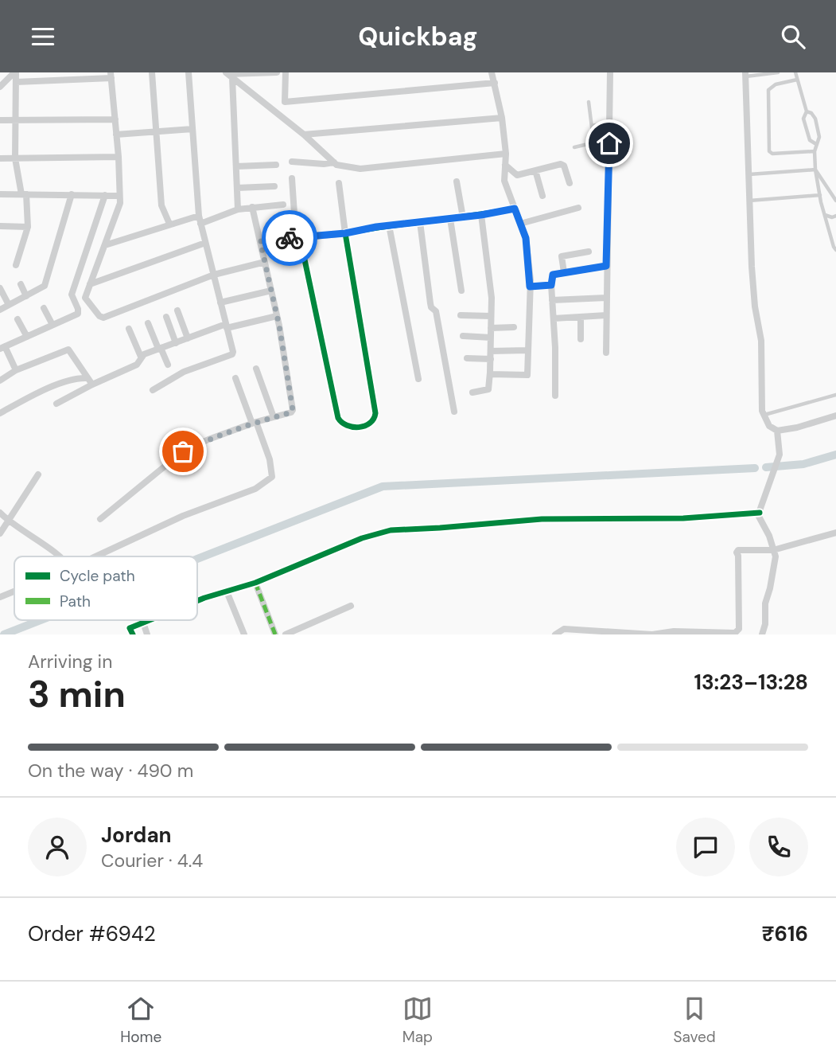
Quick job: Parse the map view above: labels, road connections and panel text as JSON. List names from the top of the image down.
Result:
{
  "legend": ["Cycle path", "Path"],
  "page": {
    "header": "Quickbag",
    "heading": ["3 min", "Arriving in", "13:23–13:28"],
    "panel": [
      "Jordan",
      "Courier · 4.4",
      "Order #6942",
      "₹616"
    ],
    "bar": "On the way · 490 m",
    "tabs": ["Home", "Map", "Saved"]
  }
}
